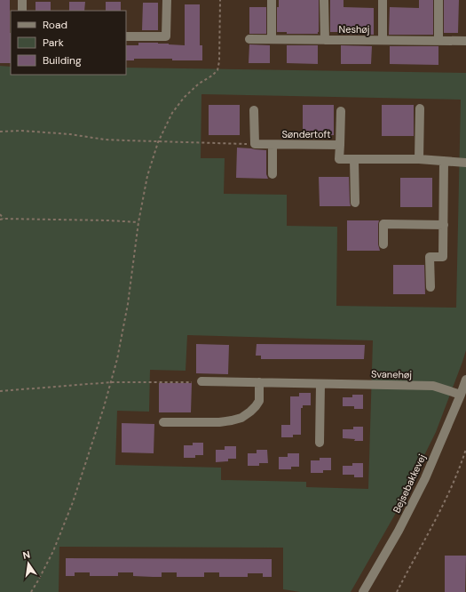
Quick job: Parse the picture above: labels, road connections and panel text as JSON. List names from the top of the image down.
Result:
{
  "streets": {
    "street": [
      "Neshøj",
      "Søndertoft",
      "Svanehøj",
      "Bejsebakkevej"
    ]
  },
  "crossings": [
    ["Svanehøj", "Bejsebakkevej"]
  ],
  "legend": ["Road", "Park", "Building"],
  "north": "top"
}
